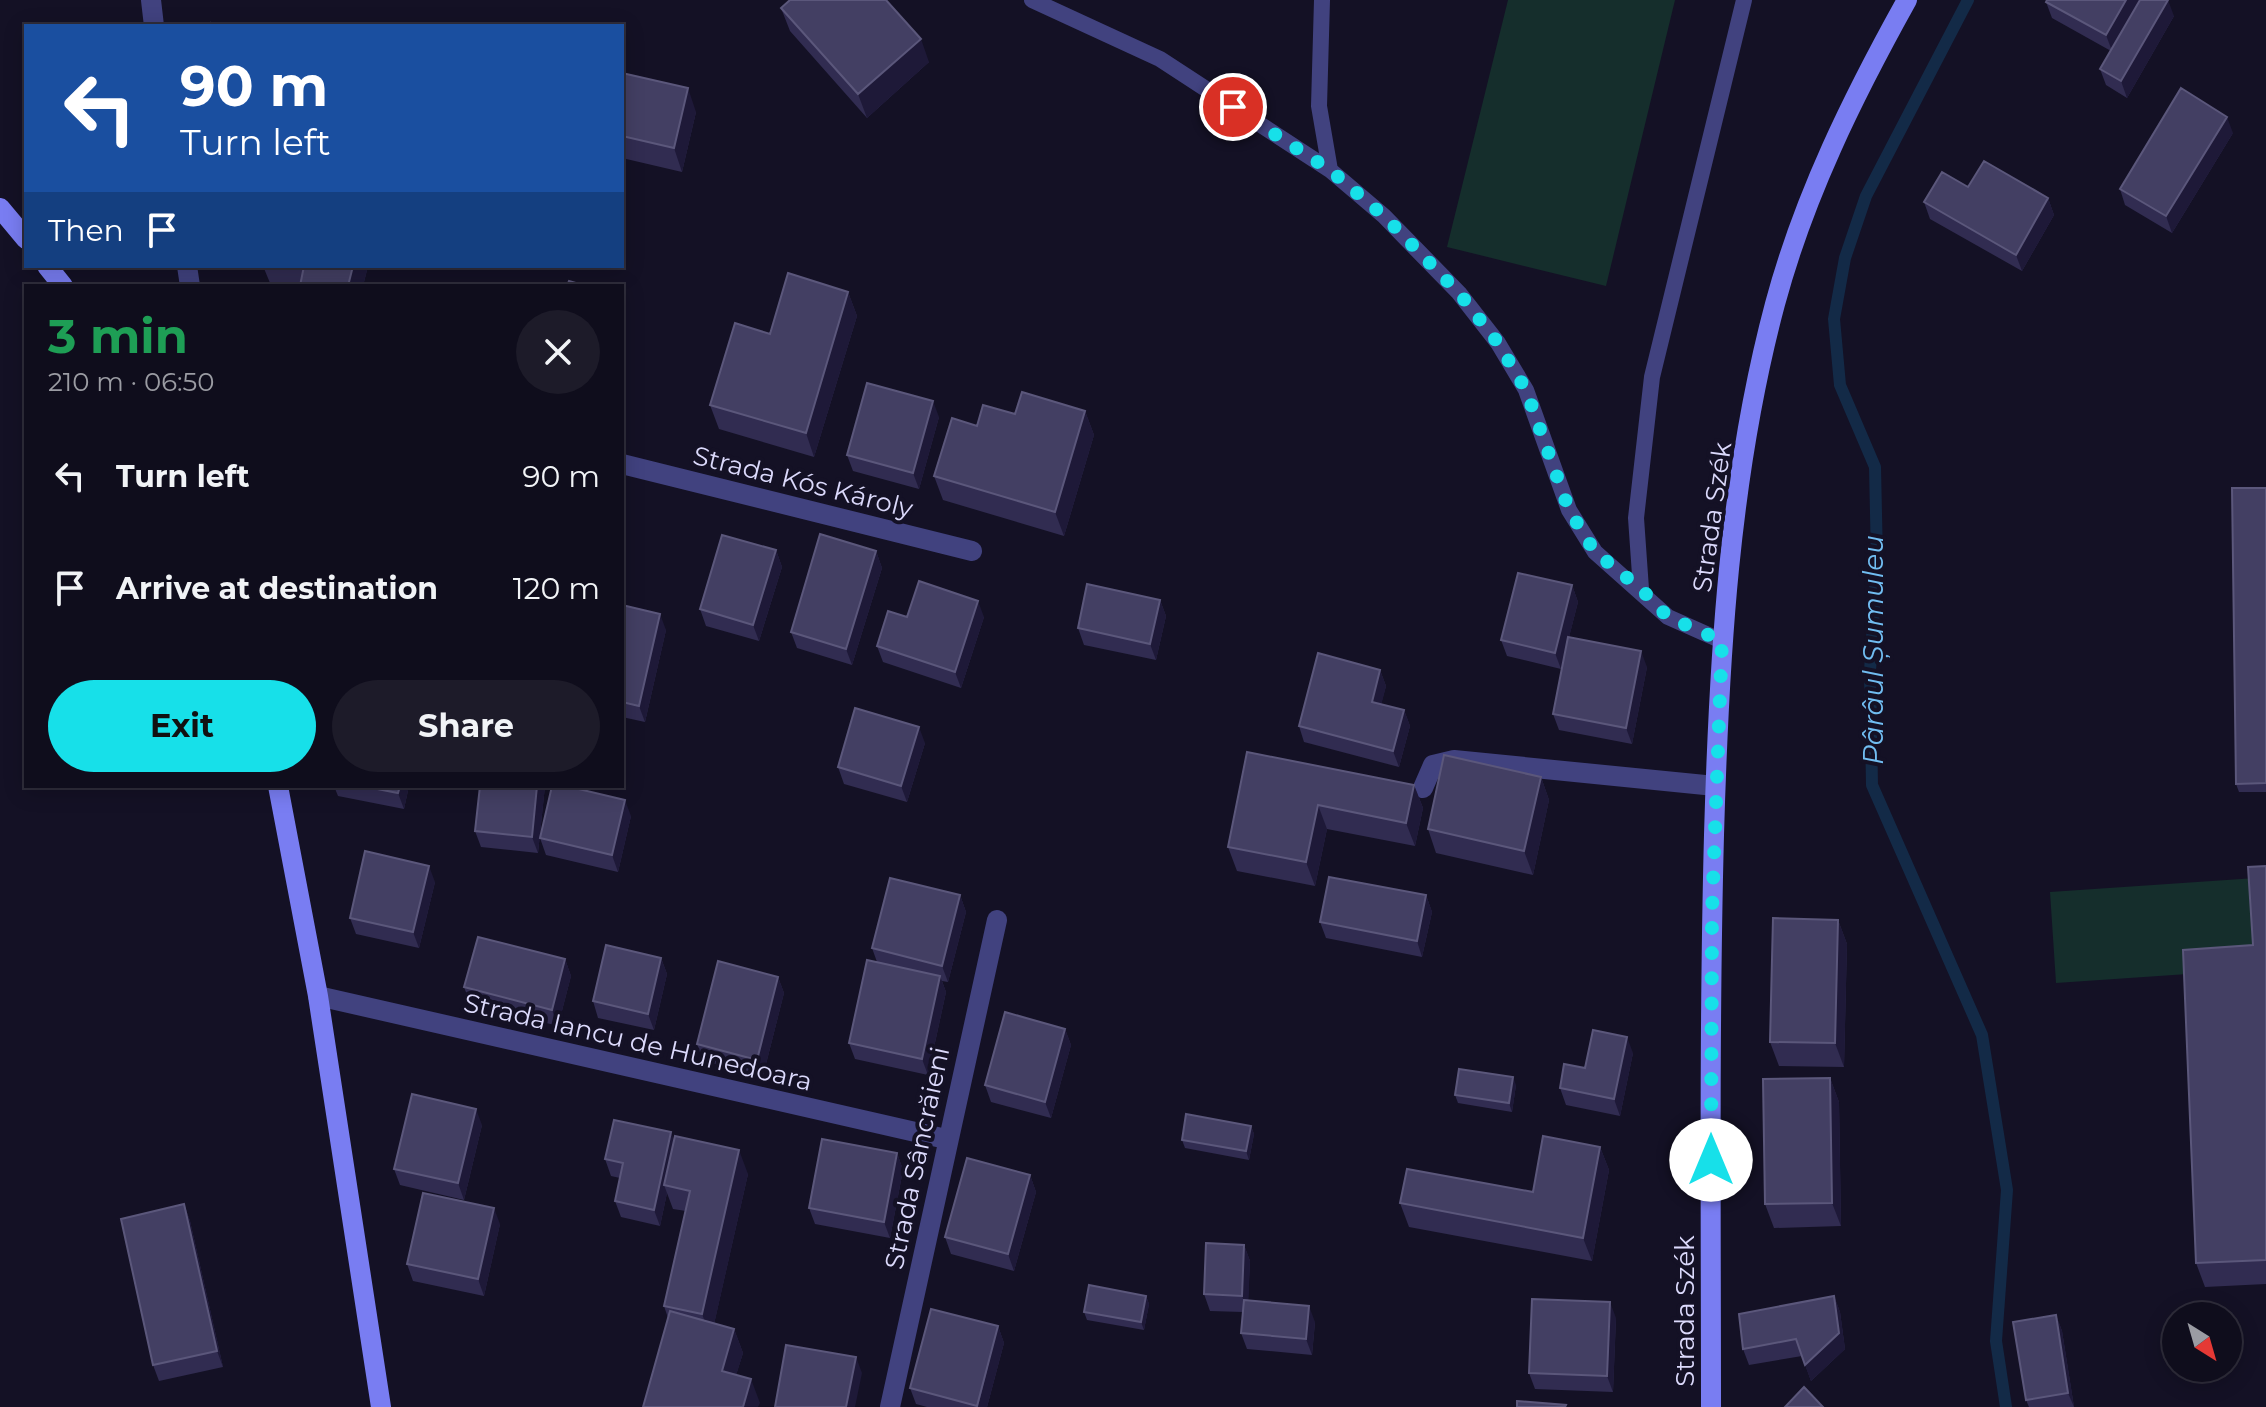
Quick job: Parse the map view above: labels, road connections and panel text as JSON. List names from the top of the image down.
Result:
{
  "streets": {
    "street": [
      "Strada Kós Károly",
      "Strada Szék",
      "Strada Iancu de Hunedoara",
      "Strada Sâncrăieni"
    ]
  },
  "crossings": [
    ["Strada Iancu de Hunedoara", "Strada Sâncrăieni"]
  ],
  "water": ["Pârâul Șumuleu"],
  "north": "bottom right",
  "page": {
    "turn": ["90 m", "Turn left"],
    "then": "Then",
    "heading": ["3 min", "210 m · 06:50"],
    "list": [
      {
        "name": "Turn left",
        "value": "90 m"
      },
      {
        "name": "Arrive at destination",
        "value": "120 m"
      }
    ],
    "buttons": ["Exit", "Share"]
  }
}
